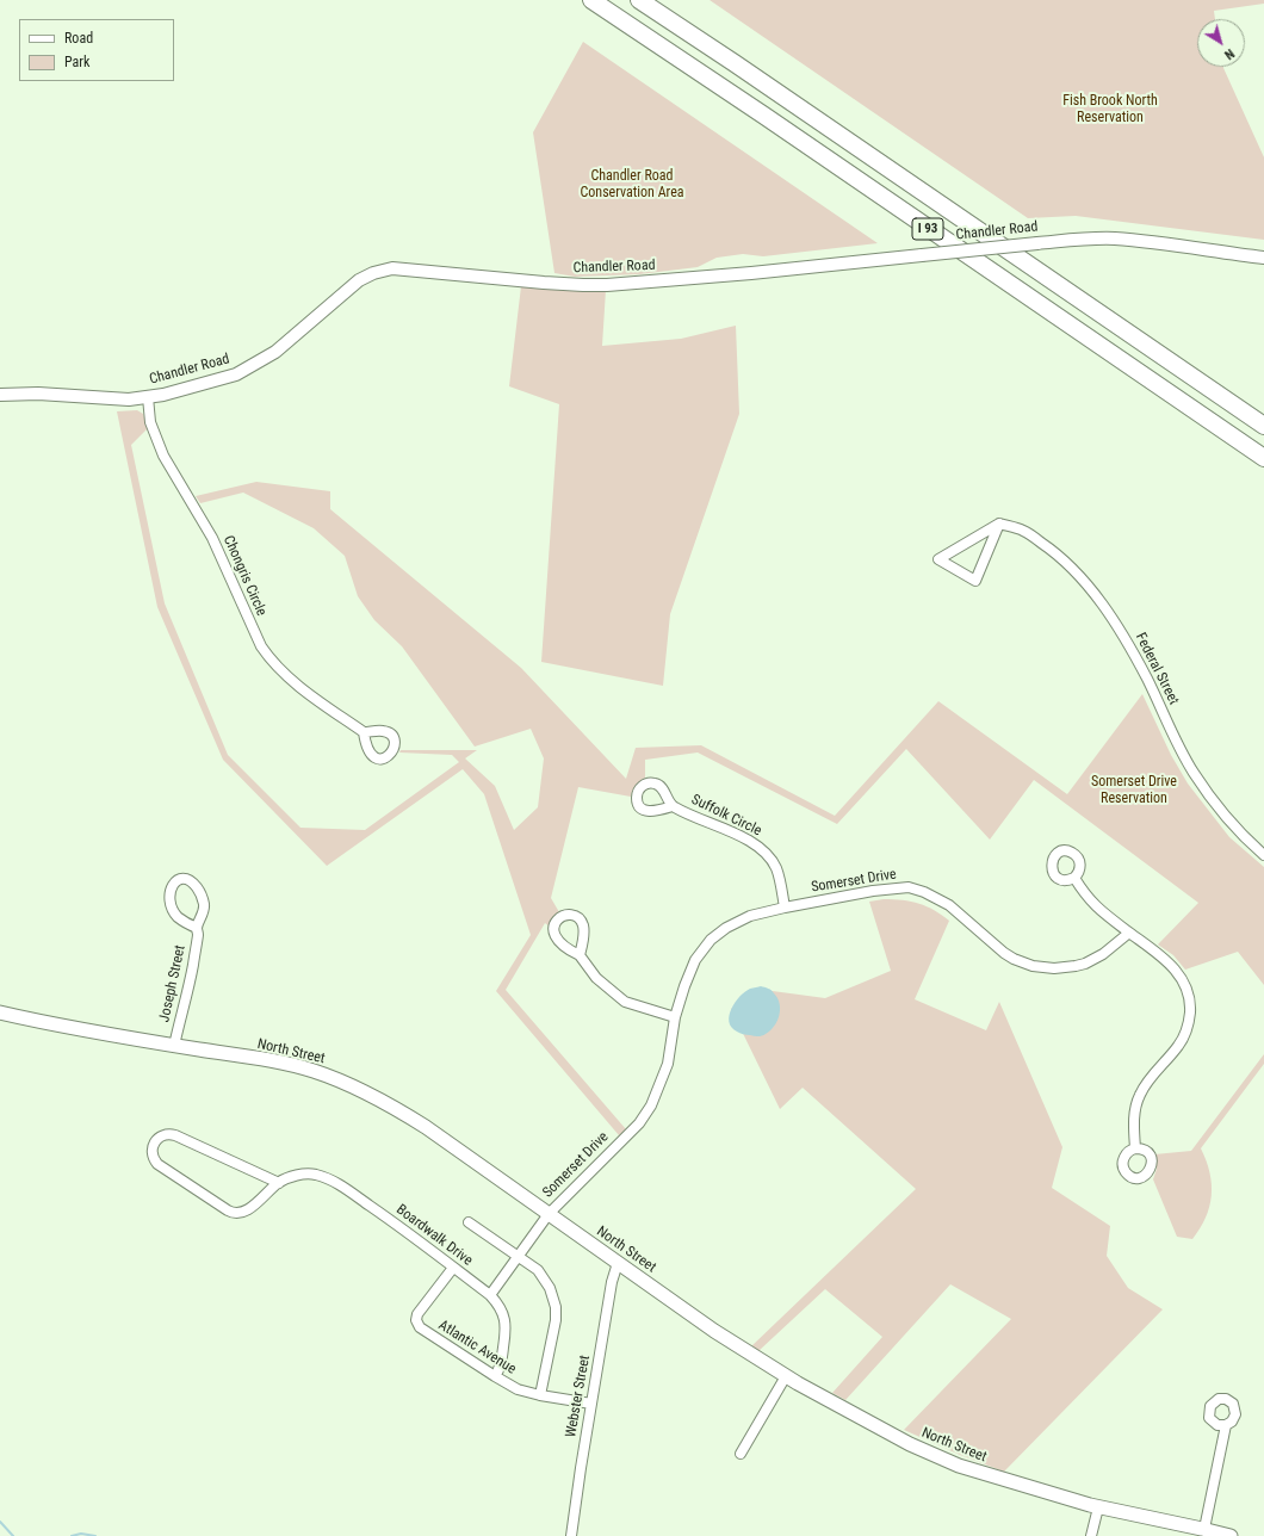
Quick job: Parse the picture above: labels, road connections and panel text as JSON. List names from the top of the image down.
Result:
{
  "streets": {
    "highway": ["I 93"],
    "main road": ["North Street"],
    "street": [
      "Chandler Road",
      "Chongris Circle",
      "Federal Street",
      "Suffolk Circle",
      "Somerset Drive",
      "Joseph Street",
      "Boardwalk Drive",
      "Atlantic Avenue",
      "Webster Street"
    ]
  },
  "crossings": [
    ["Chandler Road", "Chongris Circle"],
    ["Suffolk Circle", "Somerset Drive"],
    ["Somerset Drive", "North Street"],
    ["Somerset Drive", "Boardwalk Drive"],
    ["Joseph Street", "North Street"],
    ["North Street", "Webster Street"],
    ["Boardwalk Drive", "Atlantic Avenue"],
    ["Atlantic Avenue", "Webster Street"]
  ],
  "parks": ["Fish Brook North Reservation", "Chandler Road Conservation Area", "Somerset Drive Reservation"],
  "legend": ["Road", "Park"],
  "north": "bottom right"
}
